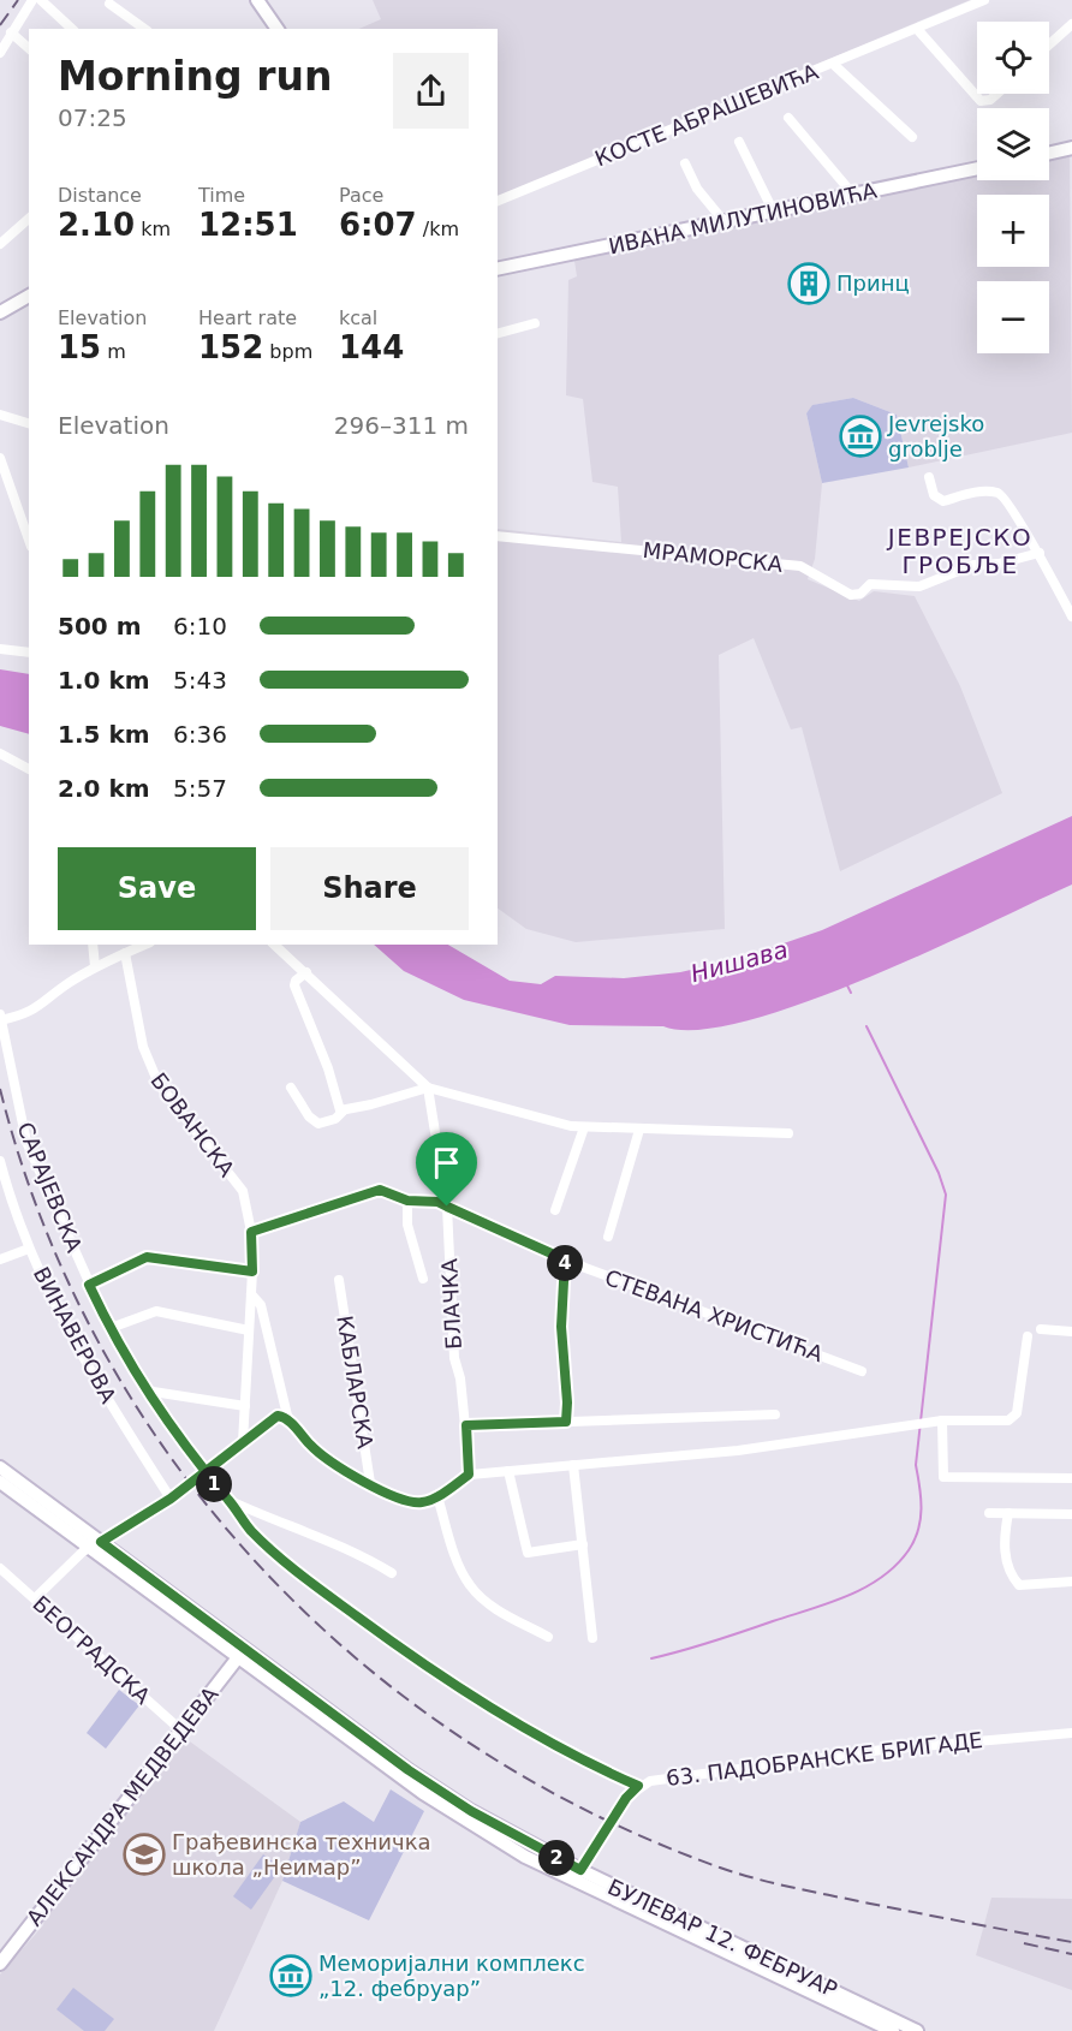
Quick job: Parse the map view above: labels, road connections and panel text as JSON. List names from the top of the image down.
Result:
{
  "streets": {
    "main road": ["ИВАНА МИЛУТИНОВИЋА", "АЛЕКСАНДРА МЕДВЕДЕВА", "БУЛЕВАР 12. ФЕБРУАР"],
    "street": [
      "КОСТЕ АБРАШЕВИЋА",
      "МРАМОРСКА",
      "БОВАНСКА",
      "САРАЈЕВСКА",
      "БЛАЧКА",
      "СТЕВАНА ХРИСТИЋА",
      "ВИНАВЕРОВА",
      "КАБЛАРСКА",
      "БЕОГРАДСКА",
      "63. ПАДОБРАНСКЕ БРИГАДЕ"
    ]
  },
  "crossings": [
    ["БОВАНСКА", "СТЕВАНА ХРИСТИЋА"],
    ["САРАЈЕВСКА", "63. ПАДОБРАНСКЕ БРИГАДЕ"],
    ["БЛАЧКА", "СТЕВАНА ХРИСТИЋА"],
    ["БЕОГРАДСКА", "АЛЕКСАНДРА МЕДВЕДЕВА"],
    ["63. ПАДОБРАНСКЕ БРИГАДЕ", "БУЛЕВАР 12. ФЕБРУАР"],
    ["АЛЕКСАНДРА МЕДВЕДЕВА", "БУЛЕВАР 12. ФЕБРУАР"]
  ],
  "districts": ["ЈЕВРЕЈСКО ГРОБЉЕ"],
  "water": ["Нишава"],
  "places": {
    "building": ["Принц"],
    "museum": ["Jevrejsko groblje", "Меморијални комплекс „12. фебруар”"],
    "school or university": ["Грађевинска техничка школа „Неимар”"]
  },
  "page": {
    "map_buttons": ["+", "−"],
    "heading": ["Morning run", "07:25"],
    "stats": [
      ["Distance", "2.10 km"],
      ["Time", "12:51"],
      ["Pace", "6:07 /km"],
      ["Elevation", "15 m"],
      ["Heart rate", "152 bpm"],
      ["kcal", "144"]
    ],
    "chart": ["Elevation", "296–311 m"],
    "list": [
      {
        "name": "500 m",
        "note": "6:10"
      },
      {
        "name": "1.0 km",
        "note": "5:43"
      },
      {
        "name": "1.5 km",
        "note": "6:36"
      },
      {
        "name": "2.0 km",
        "note": "5:57"
      }
    ],
    "buttons": ["Save", "Share"],
    "pins": ["4", "1", "2"]
  }
}
